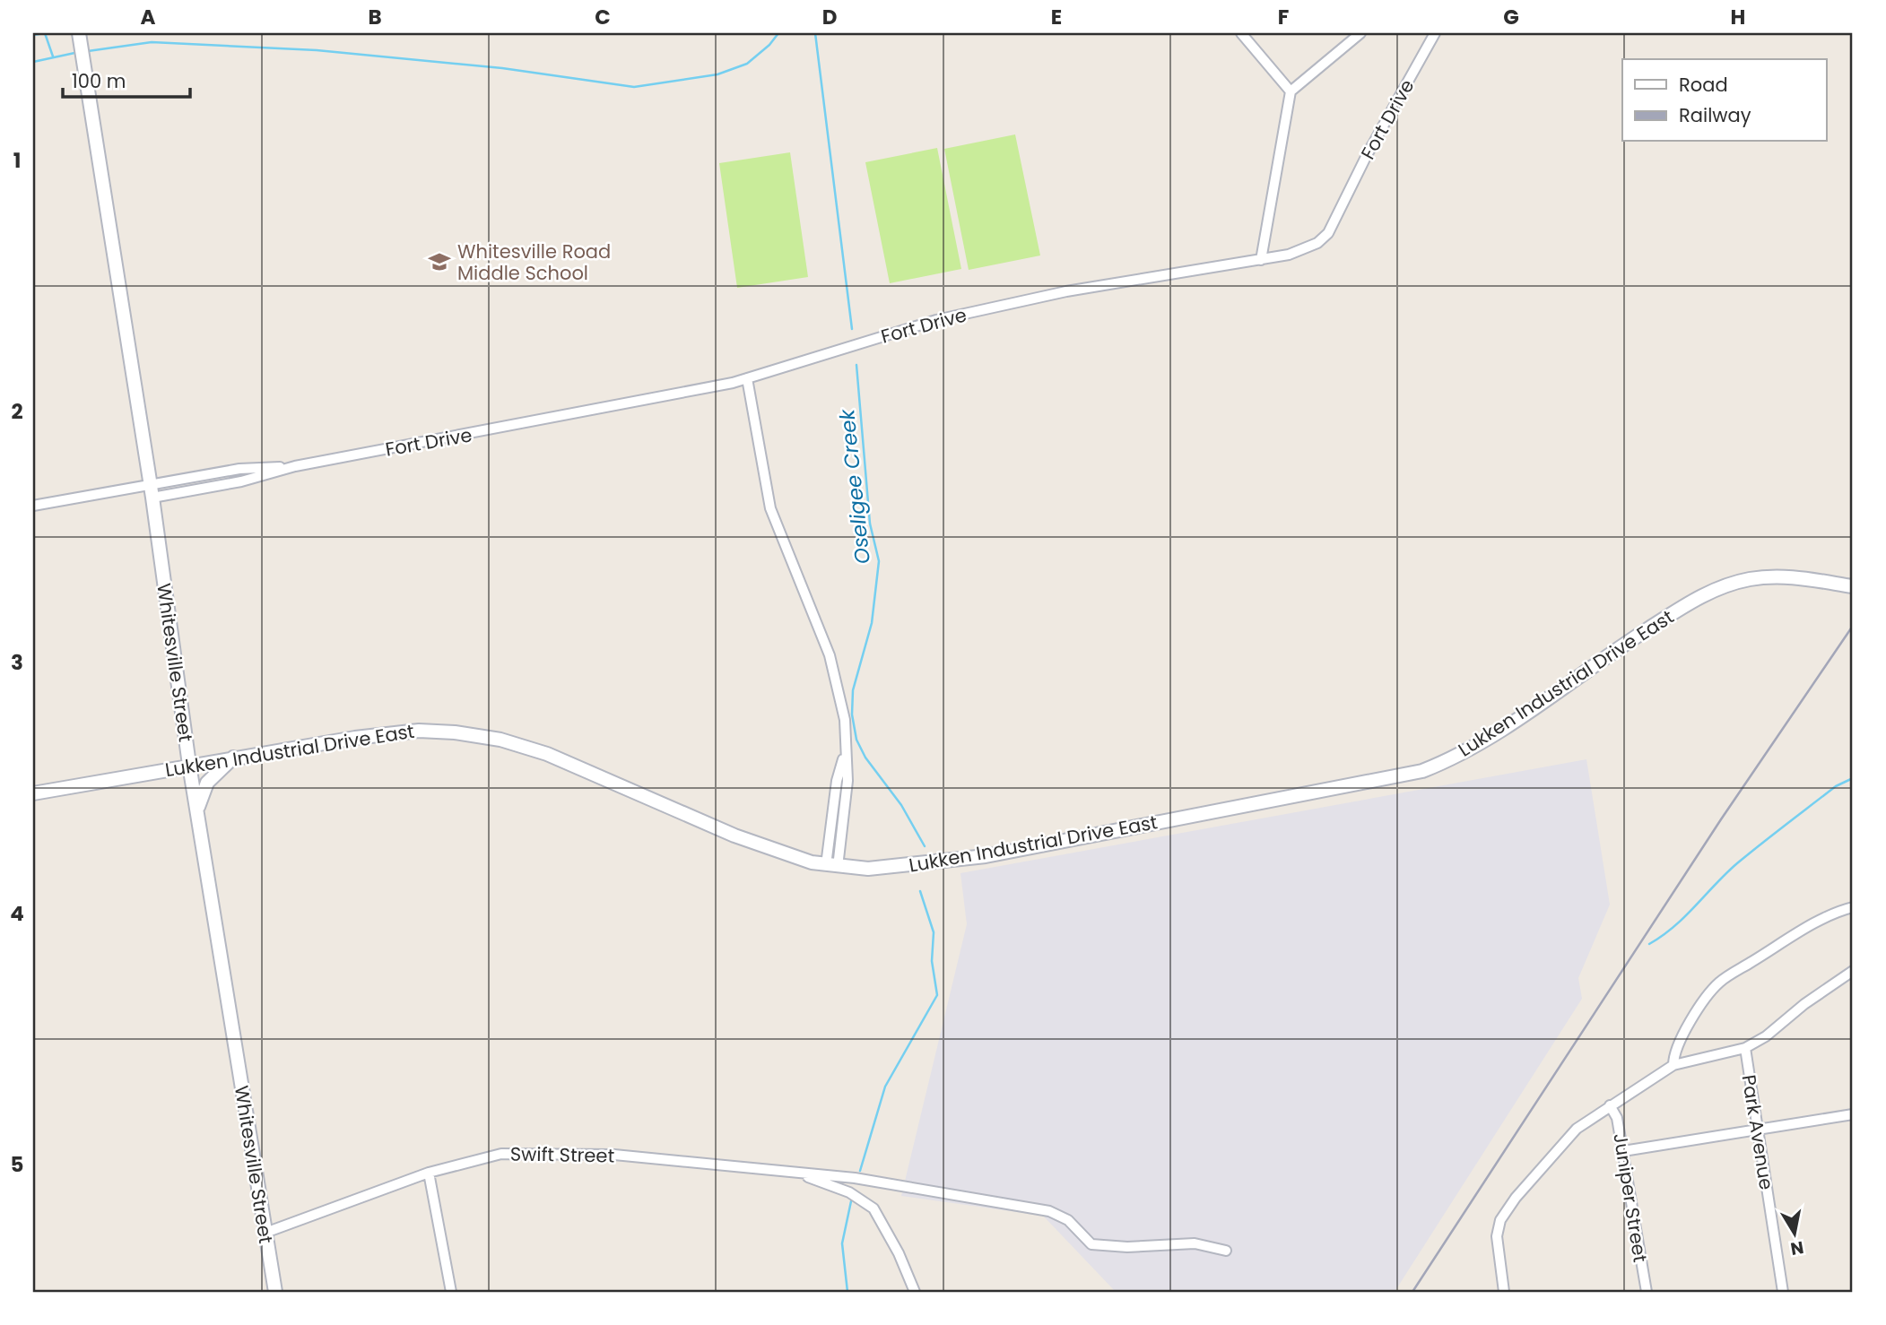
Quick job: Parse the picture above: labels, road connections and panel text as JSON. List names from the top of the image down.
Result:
{
  "streets": {
    "main road": ["Whitesville Street", "Lukken Industrial Drive East"],
    "street": [
      "Fort Drive",
      "Park Avenue",
      "Swift Street",
      "Juniper Street"
    ]
  },
  "crossings": [
    ["Fort Drive", "Whitesville Street"],
    ["Whitesville Street", "Lukken Industrial Drive East"],
    ["Whitesville Street", "Swift Street"]
  ],
  "water": ["Oseligee Creek"],
  "places": {
    "school or university": ["Whitesville Road Middle School"]
  },
  "legend": ["Road", "Railway"],
  "scale_bar": "100 m",
  "north": "bottom",
  "grid": {
    "columns": [
      "A",
      "B",
      "C",
      "D",
      "E",
      "F",
      "G",
      "H"
    ],
    "rows": [
      "1",
      "2",
      "3",
      "4",
      "5"
    ]
  }
}
